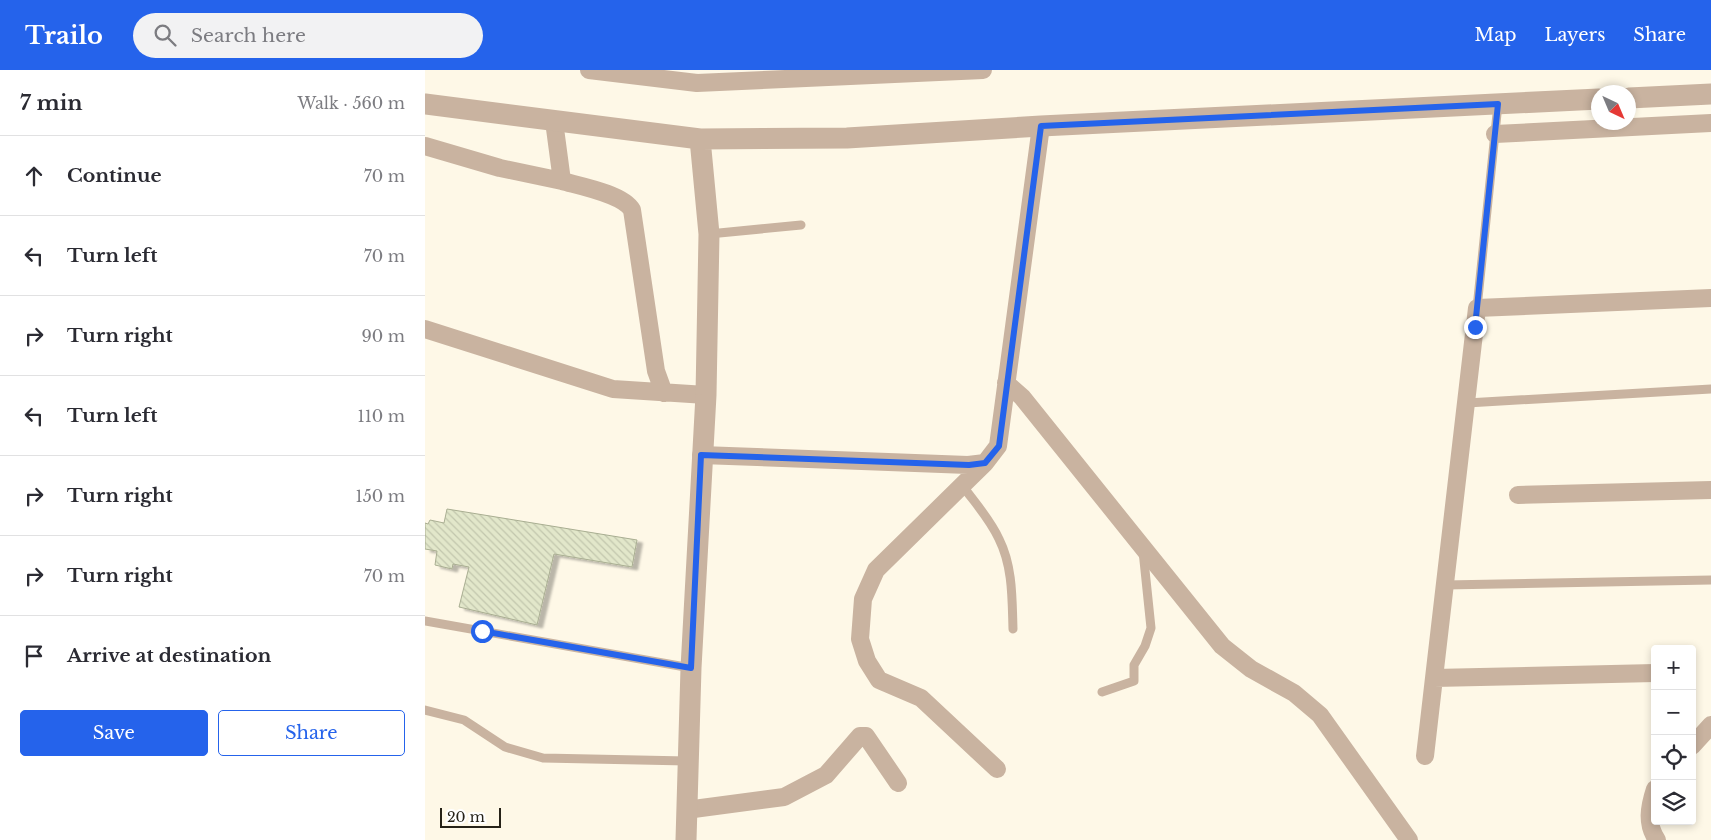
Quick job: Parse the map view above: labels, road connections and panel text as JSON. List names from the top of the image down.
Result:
{
  "scale_bar": "20 m",
  "north": "bottom right",
  "page": {
    "header": "Trailo",
    "search": "Search here",
    "nav": ["Map", "Layers", "Share"],
    "heading": ["7 min", "Walk · 560 m"],
    "list": [
      ["Continue", "70 m"],
      ["Turn left", "70 m"],
      ["Turn right", "90 m"],
      ["Turn left", "110 m"],
      ["Turn right", "150 m"],
      ["Turn right", "70 m"],
      "Arrive at destination"
    ],
    "map_buttons": ["+", "−"],
    "buttons": ["Save", "Share"],
    "scale": "20 m"
  }
}
